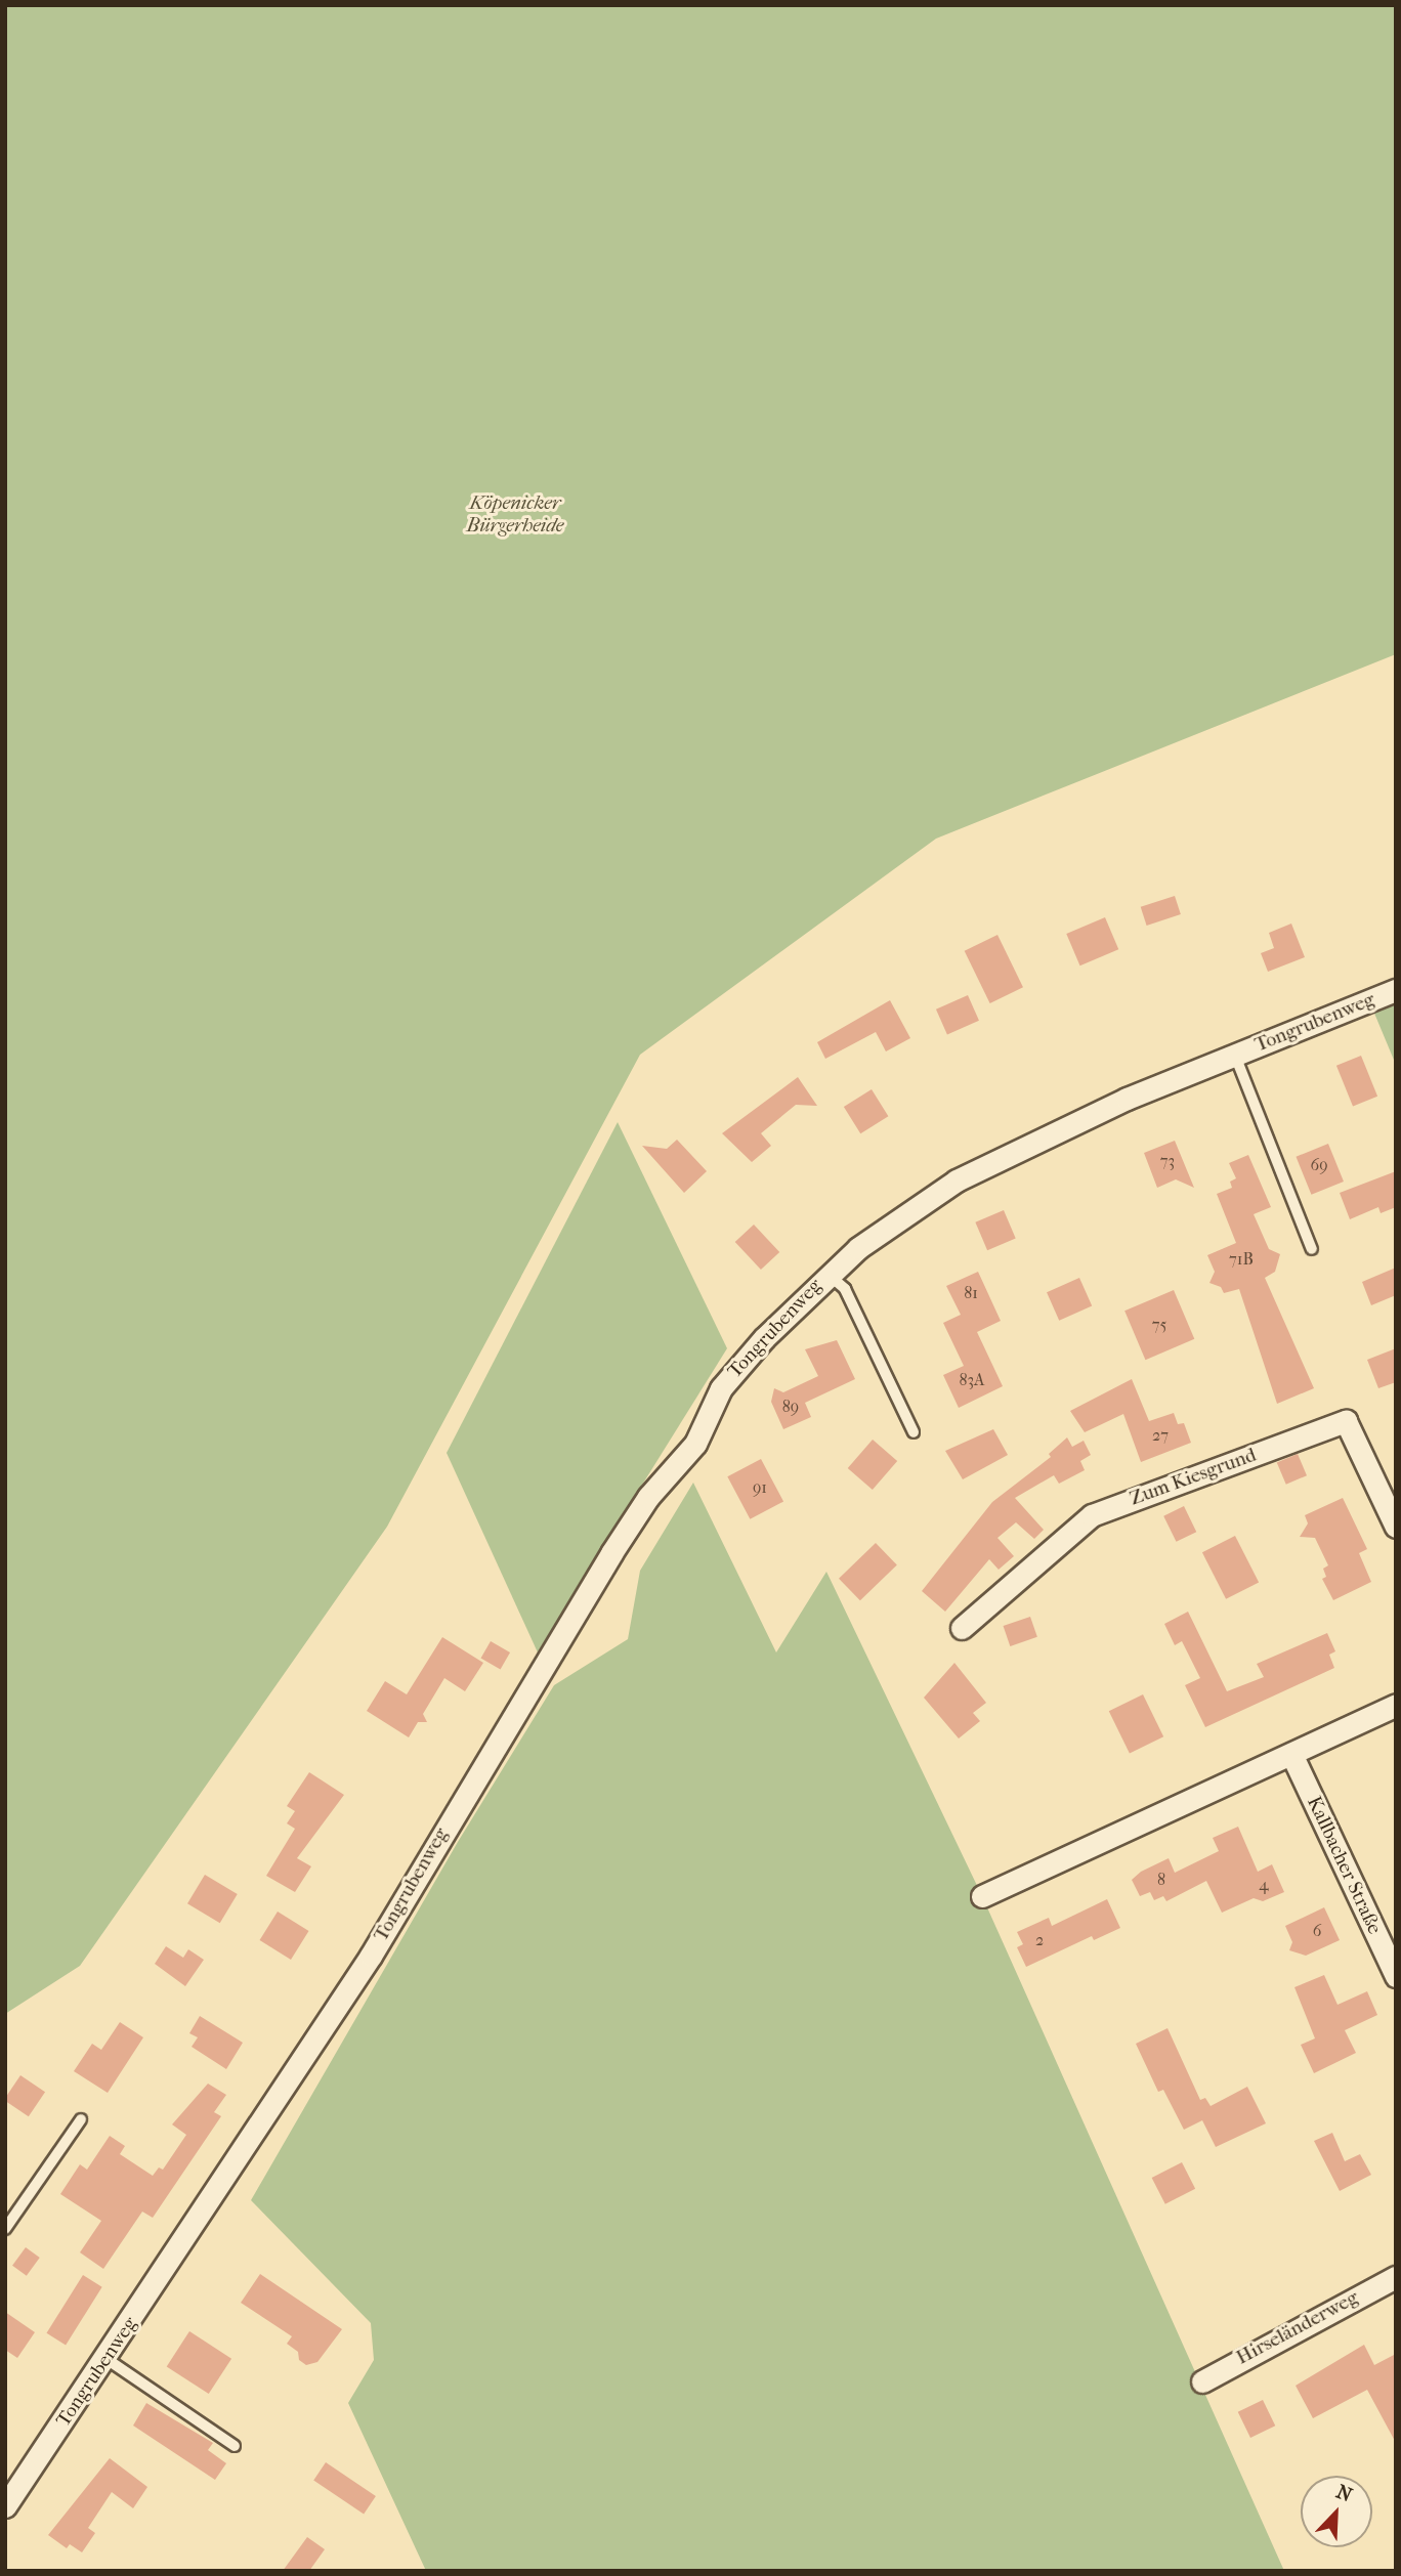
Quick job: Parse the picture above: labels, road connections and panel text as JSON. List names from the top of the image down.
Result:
{
  "streets": {
    "street": [
      "Tongrubenweg",
      "Zum Kiesgrund",
      "Kallbacher Straße",
      "Hirseländerweg"
    ]
  },
  "parks": ["Köpenicker Bürgerheide"],
  "house_numbers": [
    "73",
    "69",
    "71B",
    "81",
    "75",
    "83A",
    "89",
    "27",
    "91",
    "8",
    "4",
    "6",
    "2"
  ],
  "north": "top right"
}
